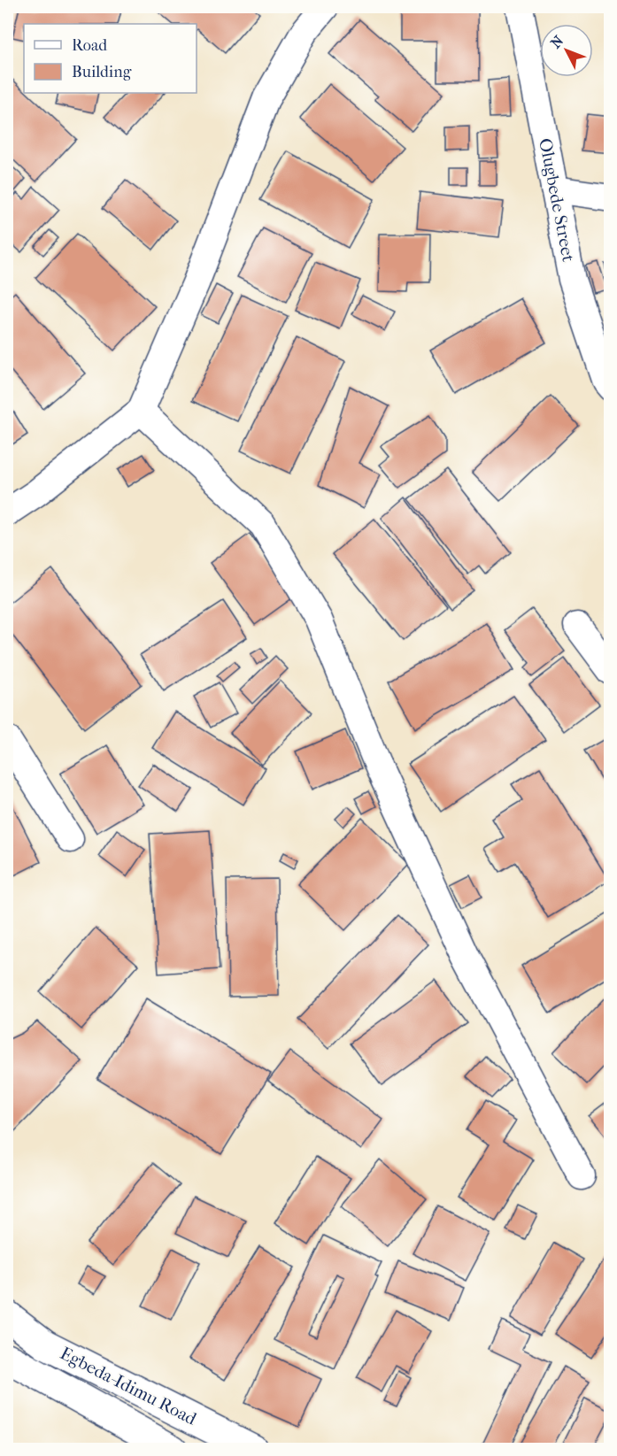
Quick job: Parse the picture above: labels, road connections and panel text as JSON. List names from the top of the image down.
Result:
{
  "streets": {
    "main road": ["Egbeda-Idimu Road"],
    "street": ["Olugbede Street"]
  },
  "legend": ["Road", "Building"],
  "north": "top left"
}
